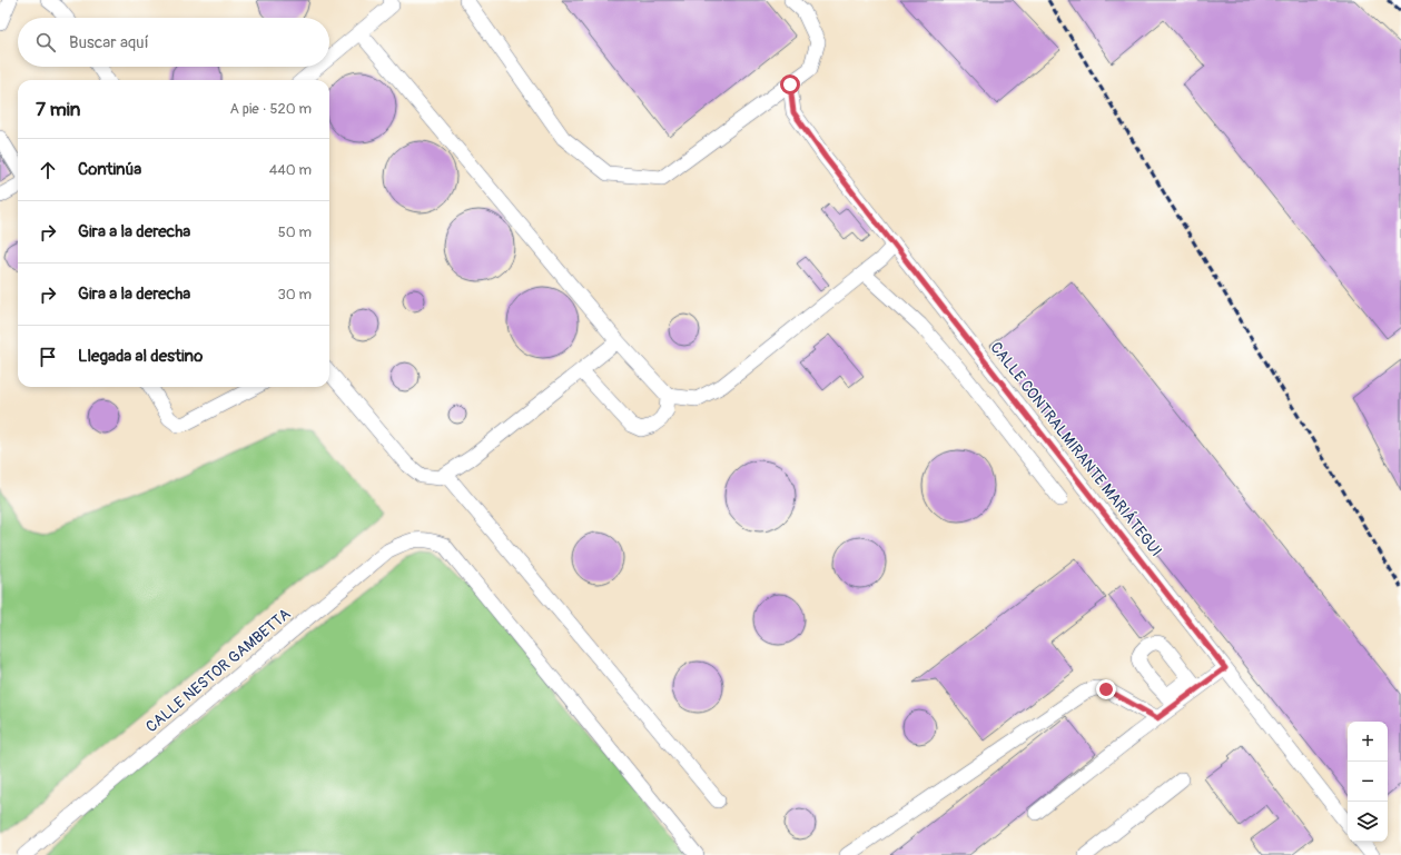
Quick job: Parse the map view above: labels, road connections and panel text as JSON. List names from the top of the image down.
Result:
{
  "streets": {
    "street": ["CALLE CONTRALMIRANTE MARIÁTEGUI", "CALLE NESTOR GAMBETTA"]
  },
  "page": {
    "search": "Buscar aquí",
    "heading": ["7 min", "A pie · 520 m"],
    "list": [
      ["Continúa", "440 m"],
      ["Gira a la derecha", "50 m"],
      ["Gira a la derecha", "30 m"],
      "Llegada al destino"
    ],
    "map_buttons": ["+", "−"]
  }
}
